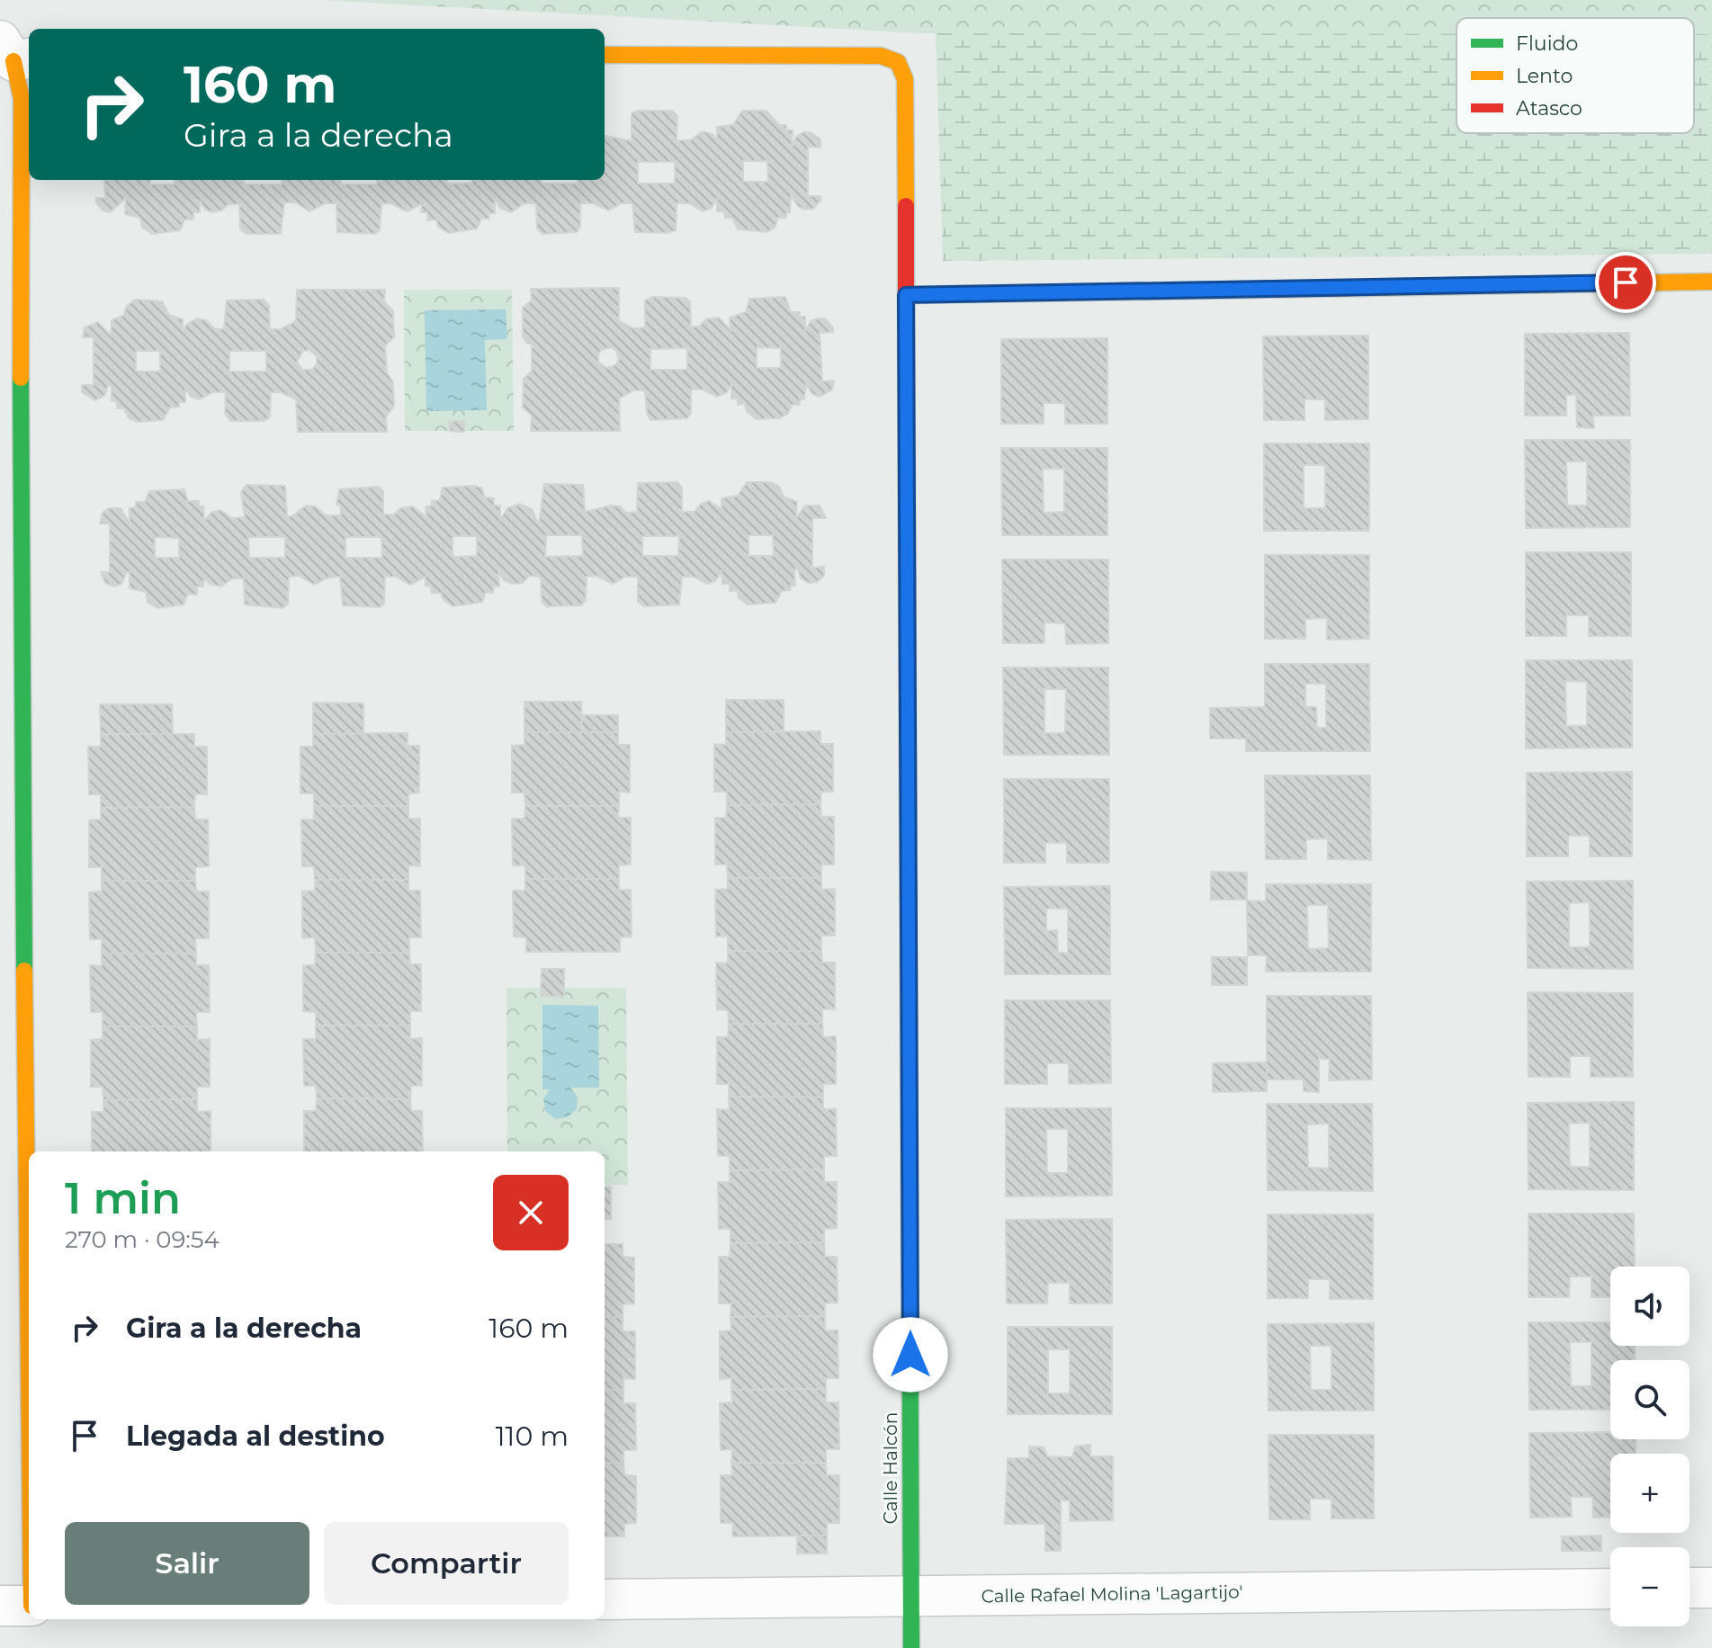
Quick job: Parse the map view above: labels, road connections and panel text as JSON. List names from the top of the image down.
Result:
{
  "streets": {
    "street": ["Calle Halcón", "Calle Rafael Molina 'Lagartijo'"]
  },
  "crossings": [
    ["Calle Halcón", "Calle Rafael Molina 'Lagartijo'"]
  ],
  "legend": ["Fluido", "Lento", "Atasco"],
  "page": {
    "turn": ["160 m", "Gira a la derecha"],
    "heading": ["1 min", "270 m · 09:54"],
    "map_buttons": ["+", "−"],
    "list": [
      {
        "name": "Gira a la derecha",
        "value": "160 m"
      },
      {
        "name": "Llegada al destino",
        "value": "110 m"
      }
    ],
    "buttons": ["Salir", "Compartir"]
  }
}
